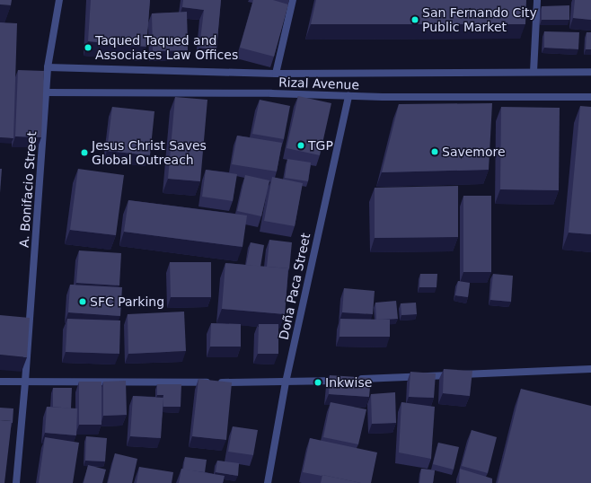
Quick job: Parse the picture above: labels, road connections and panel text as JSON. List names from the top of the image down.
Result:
{
  "streets": {
    "street": ["Rizal Avenue", "A. Bonifacio Street", "Doña Paca Street"]
  },
  "crossings": [
    ["Rizal Avenue", "A. Bonifacio Street"],
    ["Rizal Avenue", "Doña Paca Street"]
  ],
  "places": [
    "San Fernando City Public Market",
    "Taqued Taqued and Associates Law Offices",
    "TGP",
    "Savemore",
    "Jesus Christ Saves Global Outreach",
    "SFC Parking",
    "Inkwise"
  ]
}
